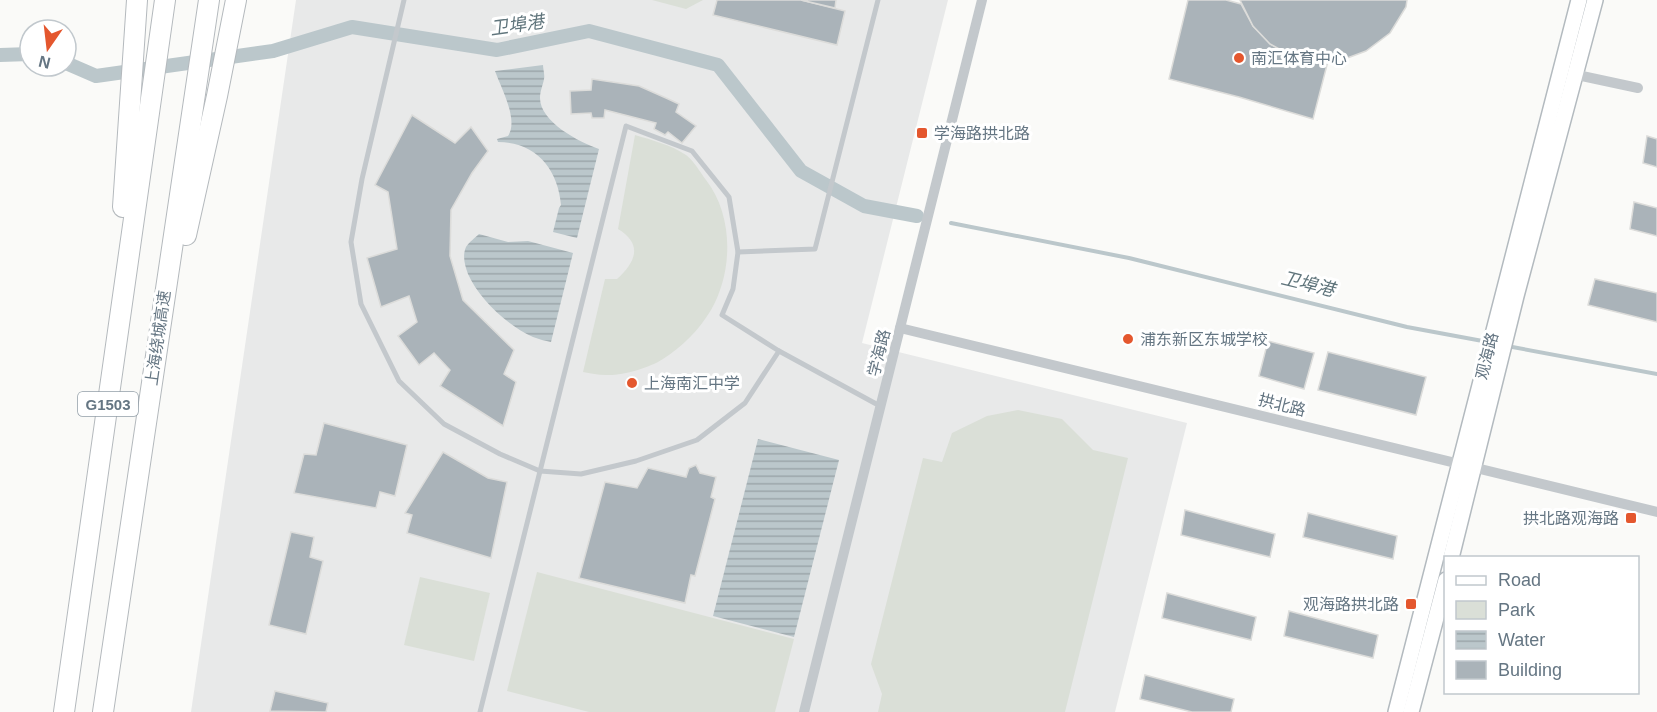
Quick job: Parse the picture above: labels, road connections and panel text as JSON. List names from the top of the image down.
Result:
{
  "streets": {
    "highway": ["上海绕城高速", "G1503"],
    "main road": ["观海路"],
    "street": ["学海路", "拱北路"]
  },
  "crossings": [
    ["学海路", "拱北路"],
    ["观海路", "拱北路"]
  ],
  "water": ["卫埠港"],
  "places": {
    "other": ["南汇体育中心", "浦东新区东城学校", "上海南汇中学"],
    "transit": ["学海路拱北路", "拱北路观海路", "观海路拱北路"]
  },
  "legend": [
    "Road",
    "Park",
    "Water",
    "Building"
  ],
  "north": "bottom"
}
